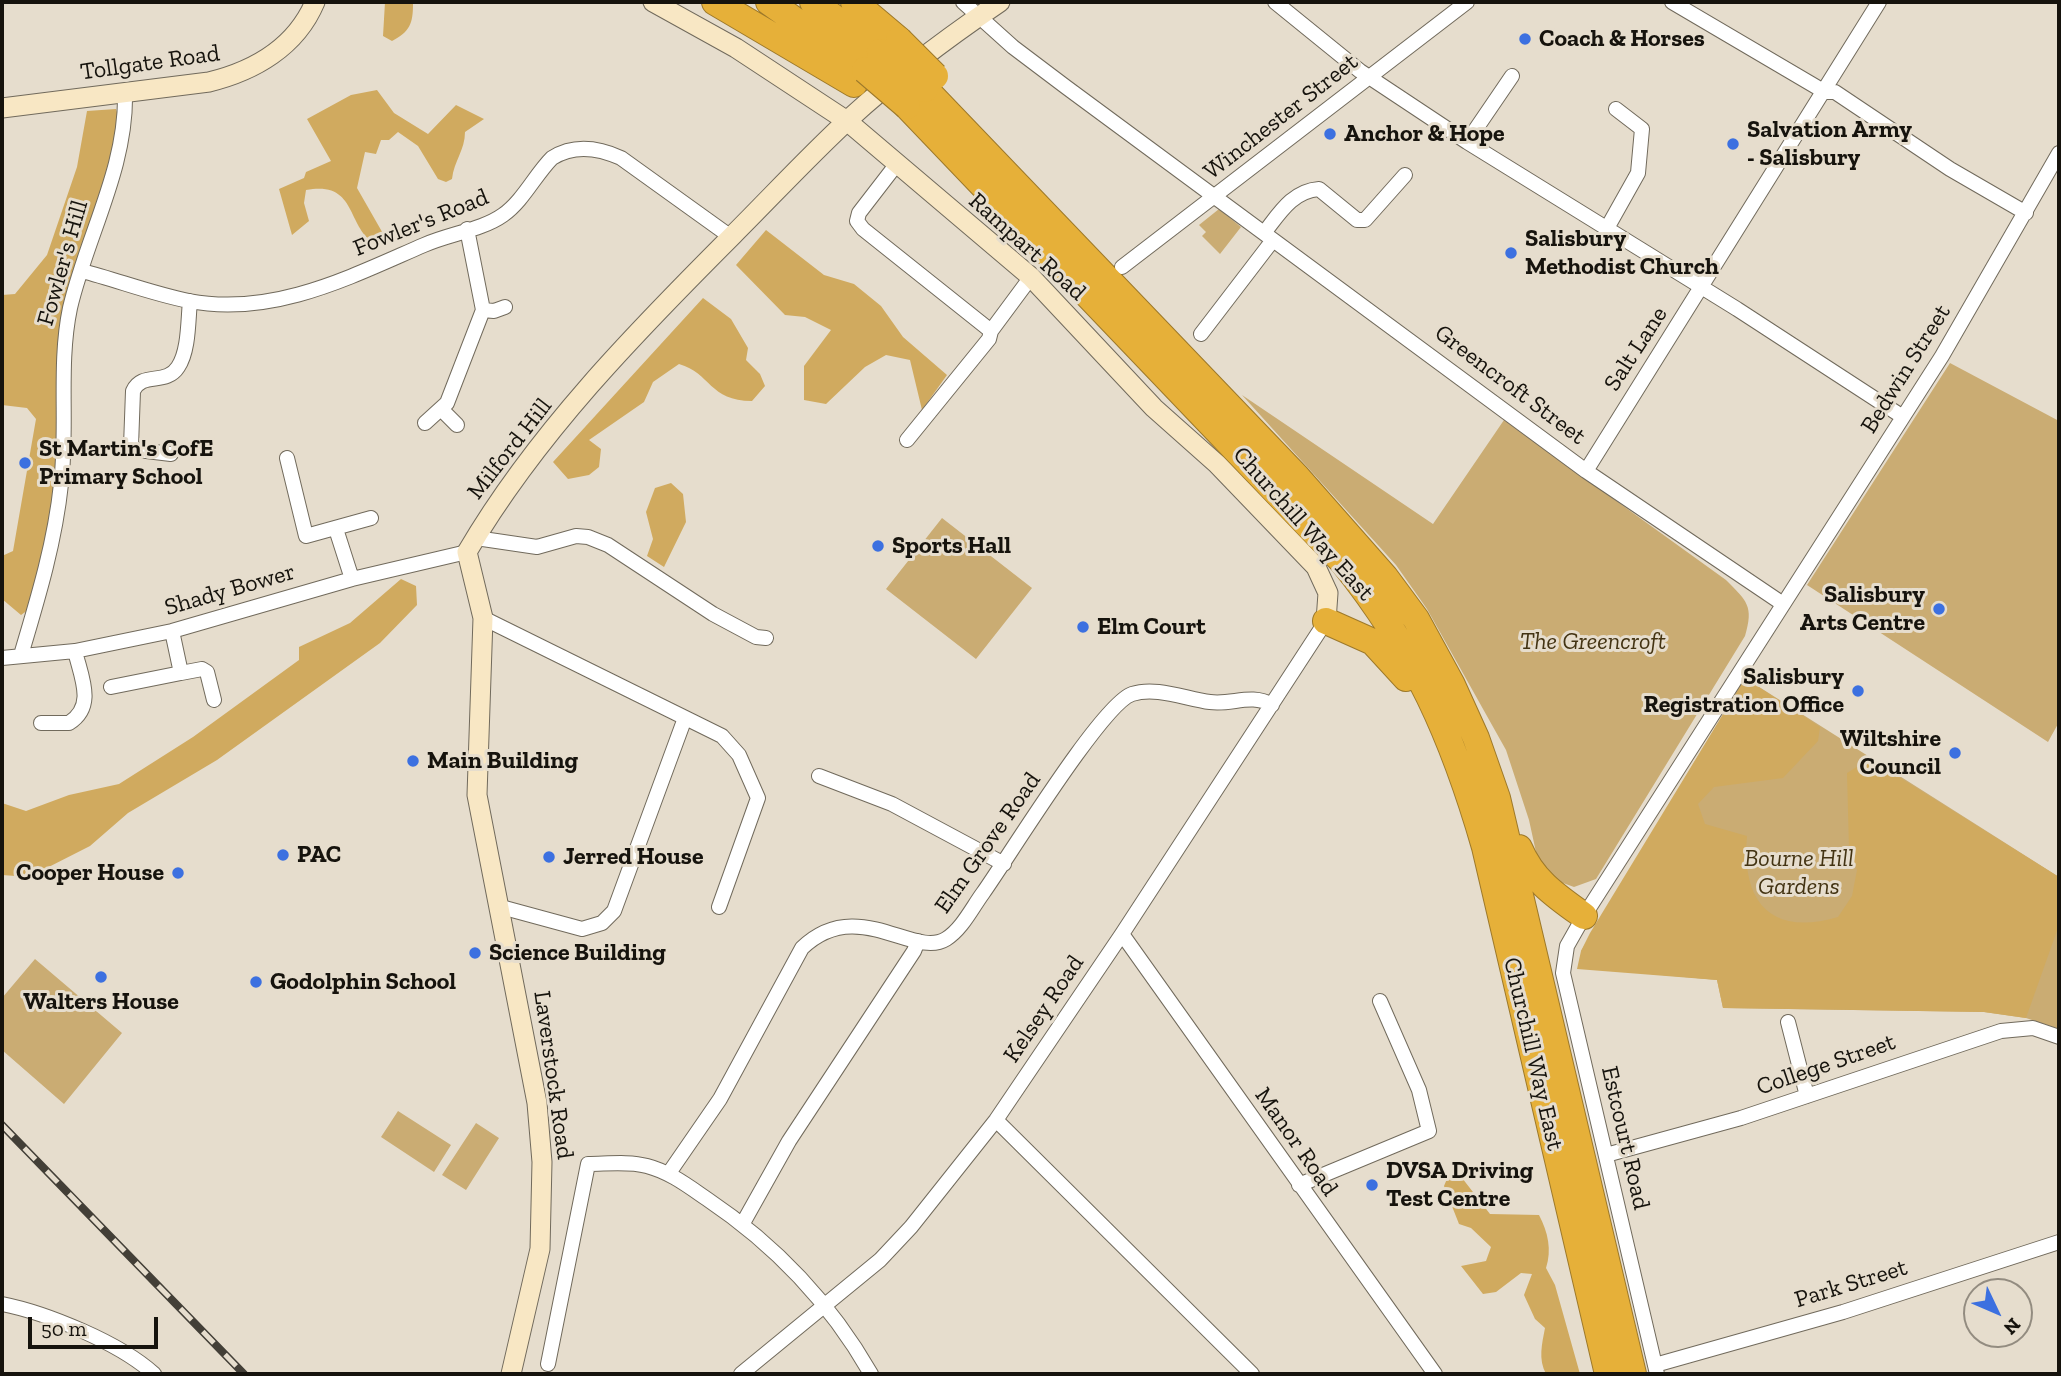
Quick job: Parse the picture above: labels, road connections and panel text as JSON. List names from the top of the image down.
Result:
{
  "streets": {
    "highway": ["Churchill Way East"],
    "street": [
      "Tollgate Road",
      "Winchester Street",
      "Fowler's Road",
      "Rampart Road",
      "Fowler's Hill",
      "Salt Lane",
      "Bedwin Street",
      "Greencroft Street",
      "Milford Hill",
      "Shady Bower",
      "Elm Grove Road",
      "Kelsey Road",
      "College Street",
      "Laverstock Road",
      "Estcourt Road",
      "Manor Road",
      "Park Street"
    ]
  },
  "crossings": [
    ["Tollgate Road", "Fowler's Hill"],
    ["Winchester Street", "Greencroft Street"],
    ["Fowler's Road", "Fowler's Hill"],
    ["Fowler's Road", "Milford Hill"],
    ["Rampart Road", "Milford Hill"],
    ["Rampart Road", "Kelsey Road"],
    ["Fowler's Hill", "Shady Bower"],
    ["Salt Lane", "Greencroft Street"],
    ["Bedwin Street", "Greencroft Street"],
    ["Bedwin Street", "Estcourt Road"],
    ["Greencroft Street", "Milford Hill"],
    ["Milford Hill", "Shady Bower"],
    ["Churchill Way East", "Estcourt Road"],
    ["Churchill Way East", "Park Street"],
    ["Elm Grove Road", "Kelsey Road"],
    ["Elm Grove Road", "Laverstock Road"],
    ["Kelsey Road", "Manor Road"],
    ["College Street", "Estcourt Road"],
    ["Estcourt Road", "Park Street"]
  ],
  "parks": ["The Greencroft", "Bourne Hill Gardens"],
  "places": [
    "Coach & Horses",
    "Anchor & Hope",
    "Salvation Army - Salisbury",
    "Salisbury Methodist Church",
    "St Martin's CofE Primary School",
    "Sports Hall",
    "Salisbury Arts Centre",
    "Elm Court",
    "Salisbury Registration Office",
    "Wiltshire Council",
    "Main Building",
    "PAC",
    "Jerred House",
    "Cooper House",
    "Science Building",
    "Walters House",
    "Godolphin School",
    "DVSA Driving Test Centre"
  ],
  "scale_bar": "50 m",
  "north": "bottom right"
}
